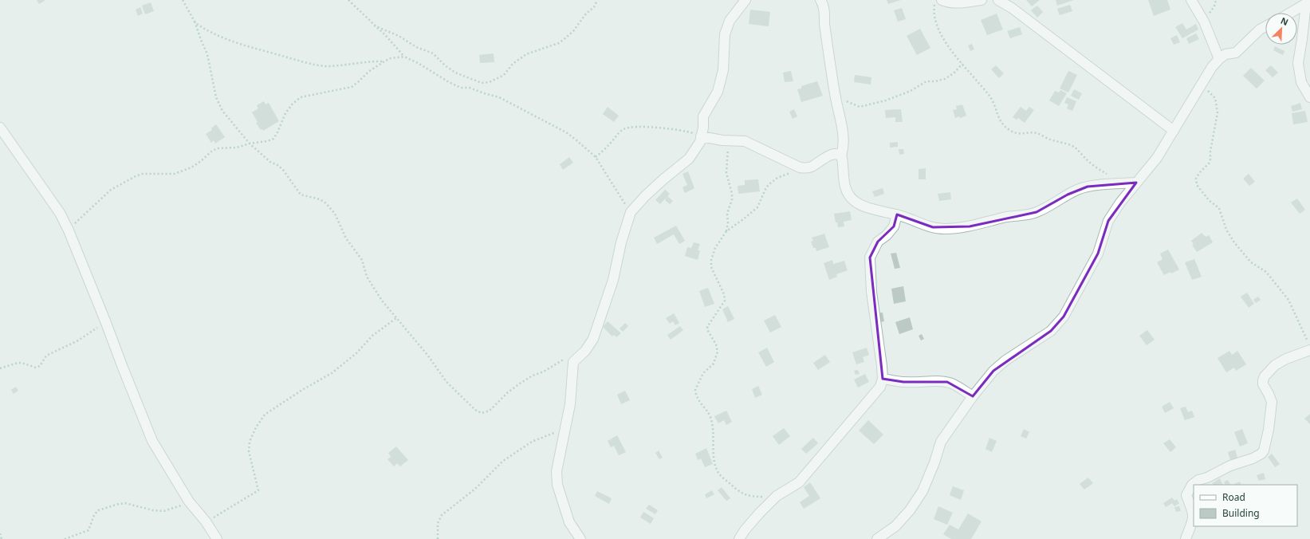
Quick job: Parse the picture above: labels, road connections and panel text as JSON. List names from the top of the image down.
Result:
{
  "legend": ["Road", "Building"],
  "north": "top right"
}
